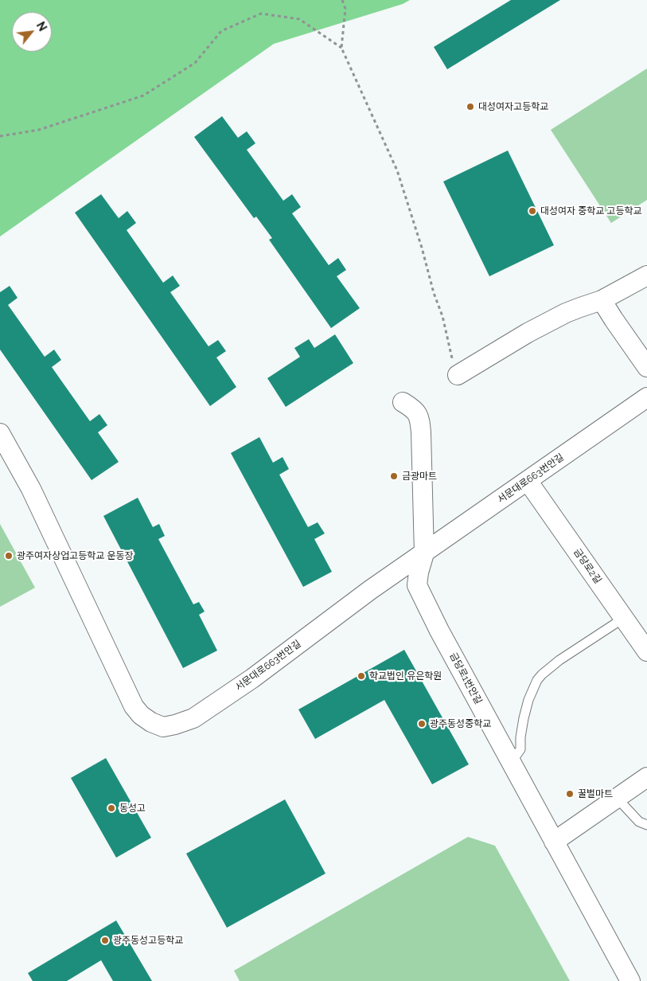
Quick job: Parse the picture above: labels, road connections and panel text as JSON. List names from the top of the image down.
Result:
{
  "streets": {
    "street": ["서문대로663번안길", "금당로2길", "금당로1번안길"]
  },
  "crossings": [
    ["서문대로663번안길", "금당로2길"],
    ["서문대로663번안길", "금당로1번안길"]
  ],
  "places": [
    "대성여자고등학교",
    "대성여자 중학교 고등학교",
    "금광마트",
    "광주여자상업고등학교 운동장",
    "학교법인 유은학원",
    "광주동성중학교",
    "꿀벌마트",
    "동성고",
    "광주동성고등학교"
  ],
  "north": "top right"
}
